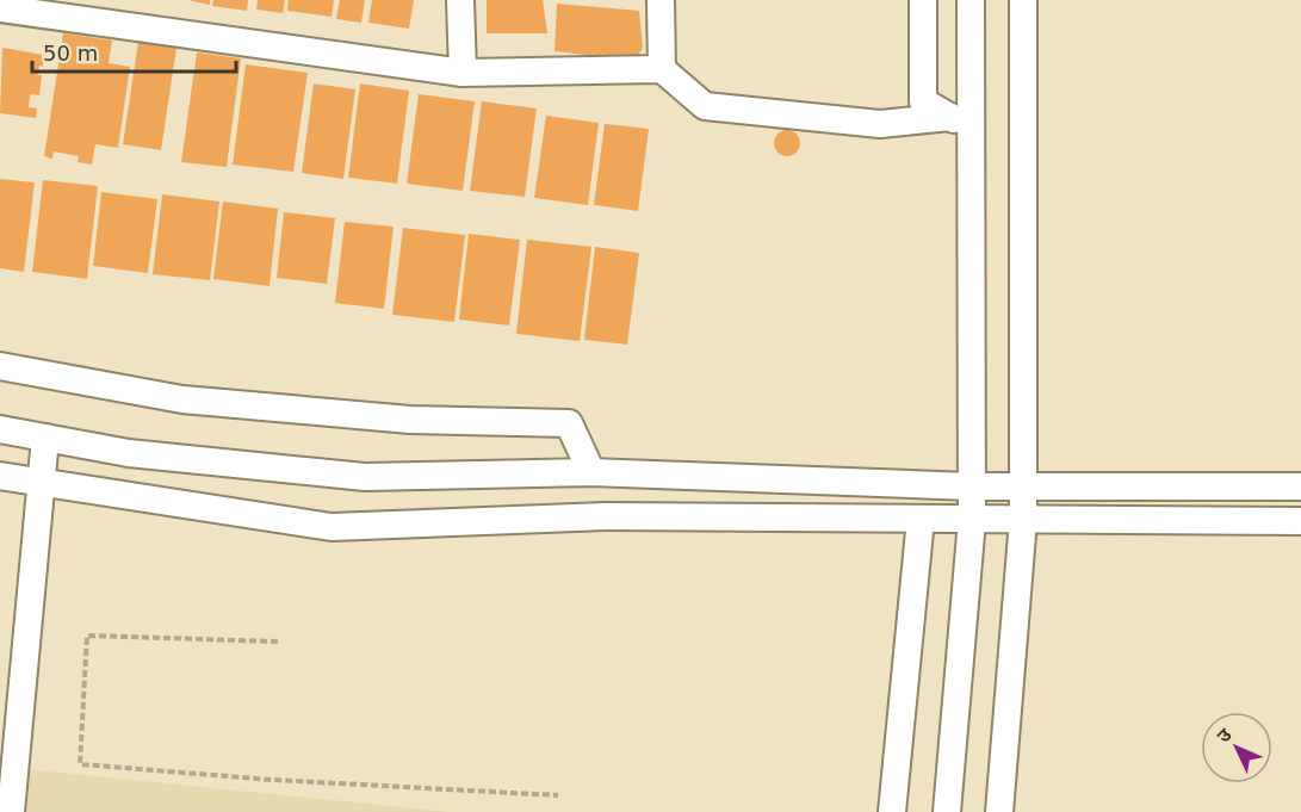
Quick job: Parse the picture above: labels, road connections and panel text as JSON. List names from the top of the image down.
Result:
{
  "scale_bar": "50 m",
  "north": "top left"
}
